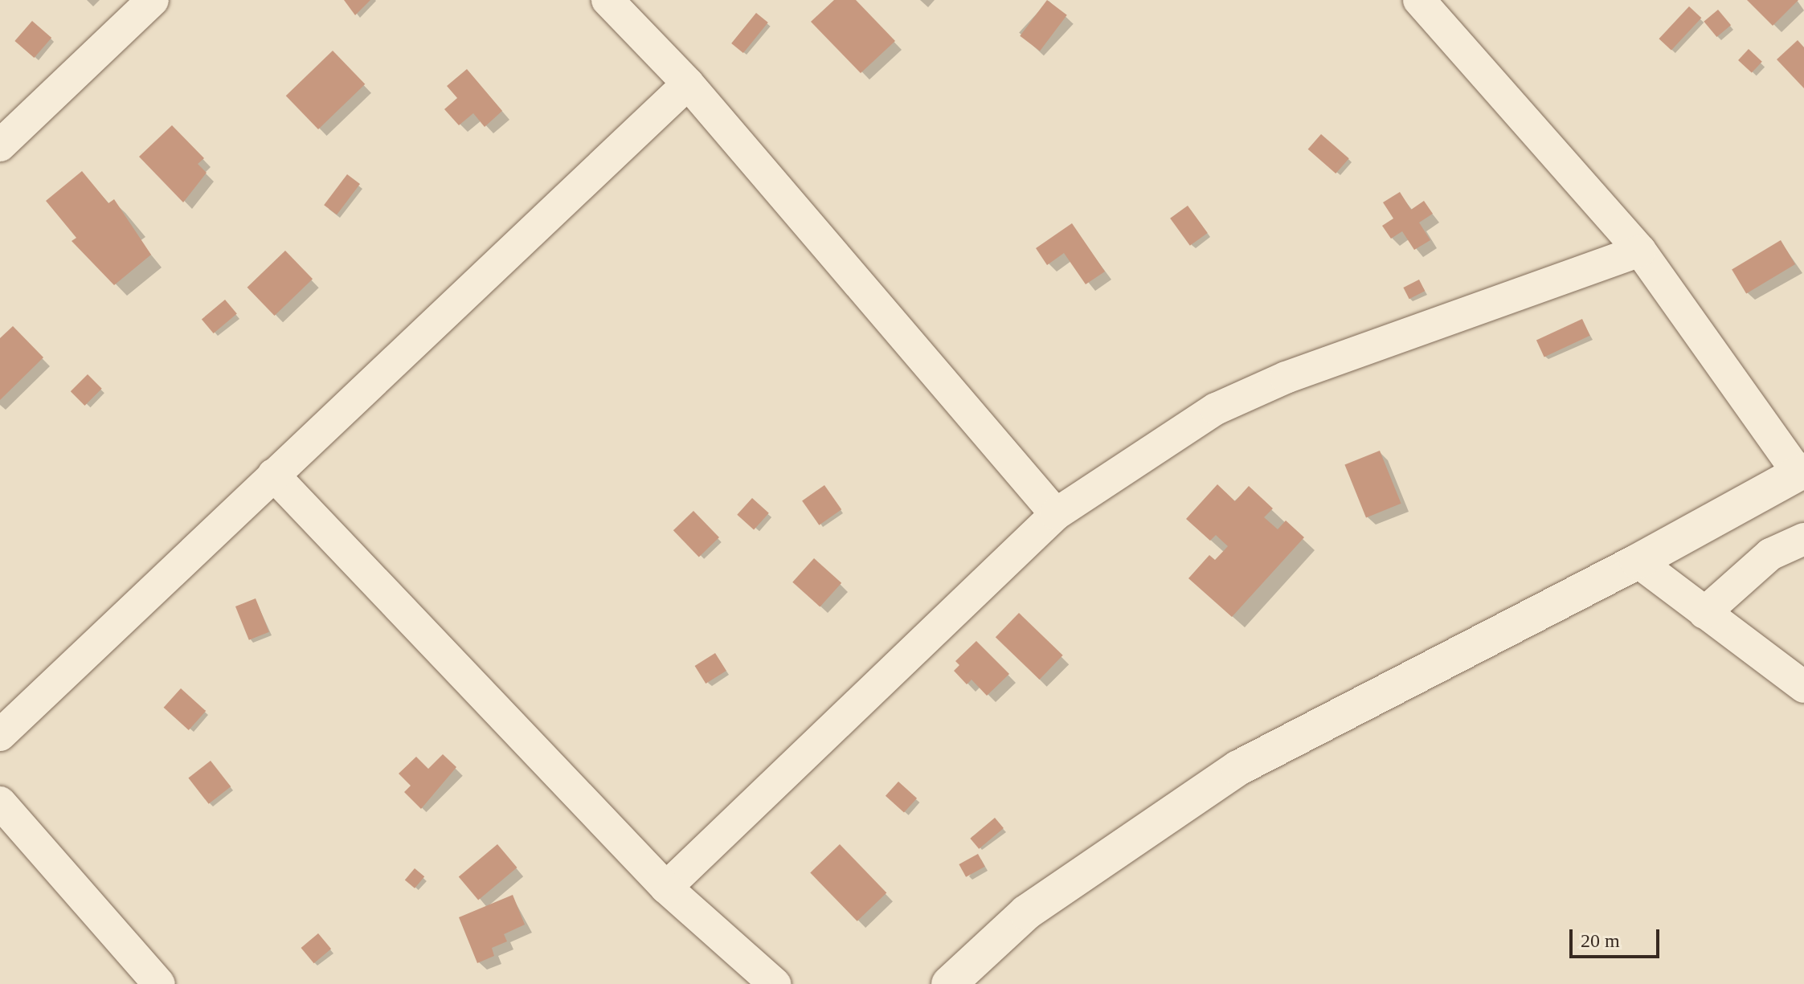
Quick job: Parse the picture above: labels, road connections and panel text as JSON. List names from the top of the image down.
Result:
{
  "scale_bar": "20 m"
}
